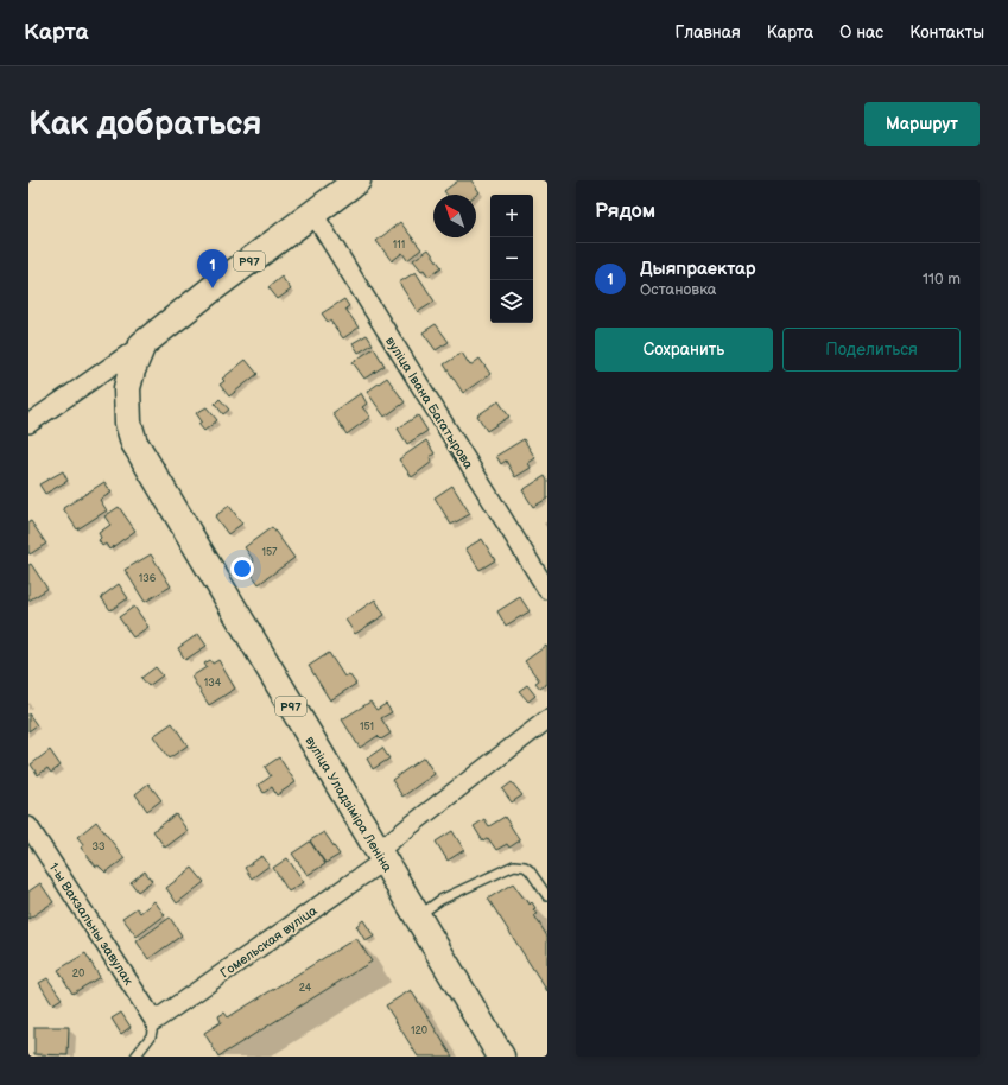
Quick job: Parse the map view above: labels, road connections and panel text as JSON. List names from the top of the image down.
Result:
{
  "streets": {
    "main road": ["Р97", "вуліца Уладзіміра Леніна"],
    "street": ["вуліца Івана Багатырова", "1-ы Вакзальны завулак", "Гомельская вуліца"]
  },
  "crossings": [
    ["Р97", "вуліца Івана Багатырова"],
    ["Р97", "вуліца Уладзіміра Леніна"],
    ["вуліца Уладзіміра Леніна", "Гомельская вуліца"],
    ["1-ы Вакзальны завулак", "Гомельская вуліца"]
  ],
  "house_numbers": [
    "111",
    "157",
    "136",
    "134",
    "151",
    "33",
    "20",
    "24",
    "120"
  ],
  "north": "top left",
  "page": {
    "header": "Карта",
    "nav": [
      "Главная",
      "Карта",
      "О нас",
      "Контакты"
    ],
    "buttons": [
      "Маршрут",
      ["Сохранить", "Поделиться"]
    ],
    "title": "Как добраться",
    "heading": "Рядом",
    "map_buttons": ["+", "−"],
    "list": [
      {
        "mark": "1",
        "name": "Дыяпраектар",
        "note": "Остановка",
        "value": "110 m"
      }
    ],
    "pins": "1"
  }
}
